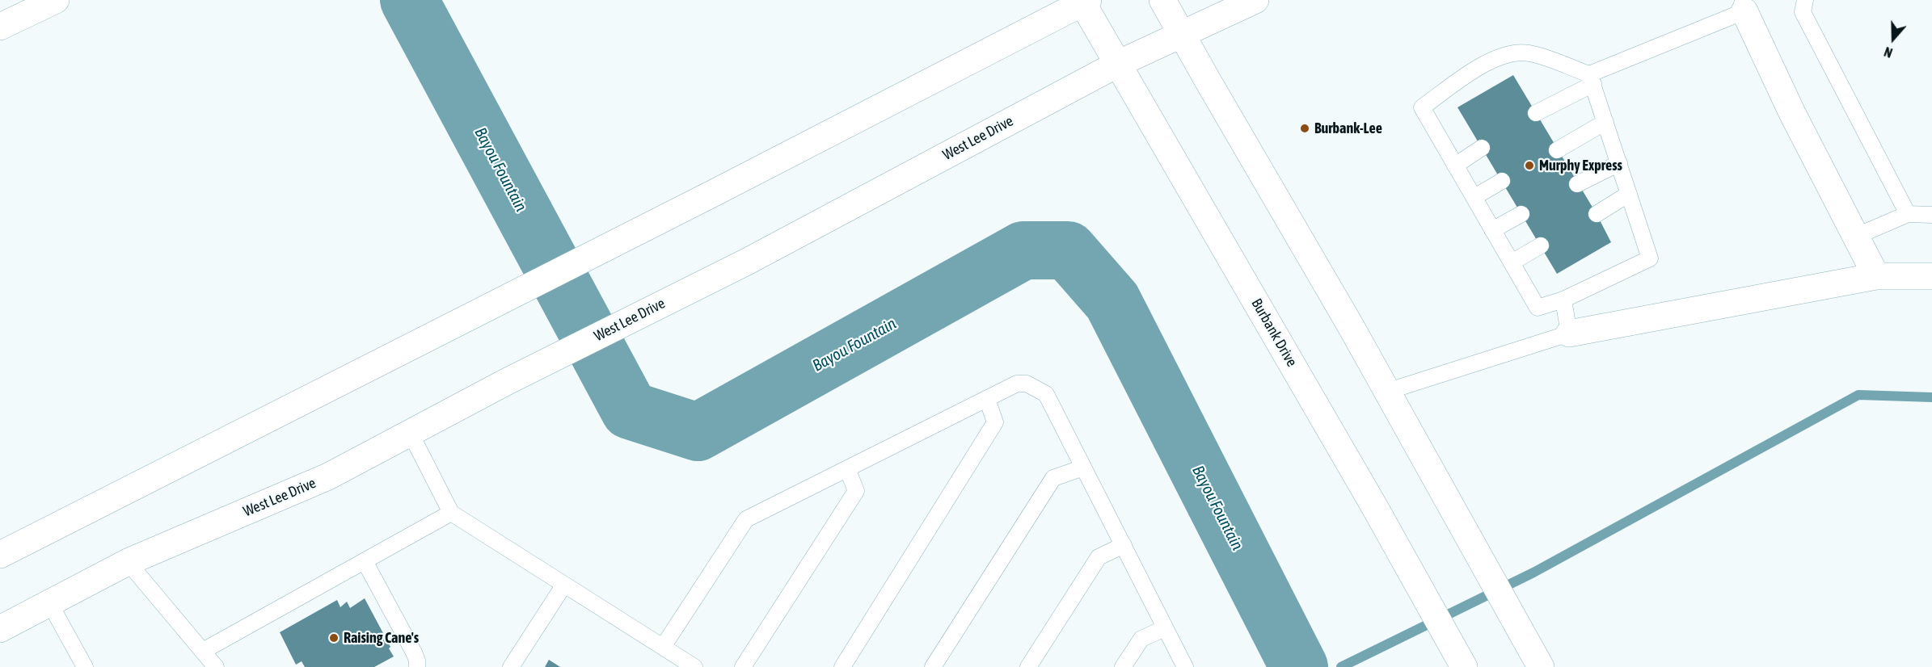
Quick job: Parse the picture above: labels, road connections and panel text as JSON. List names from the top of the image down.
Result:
{
  "streets": {
    "main road": ["West Lee Drive", "Burbank Drive"]
  },
  "crossings": [
    ["West Lee Drive", "Burbank Drive"]
  ],
  "water": ["Bayou Fountain"],
  "places": ["Burbank-Lee", "Murphy Express", "Raising Cane's"],
  "north": "bottom"
}
